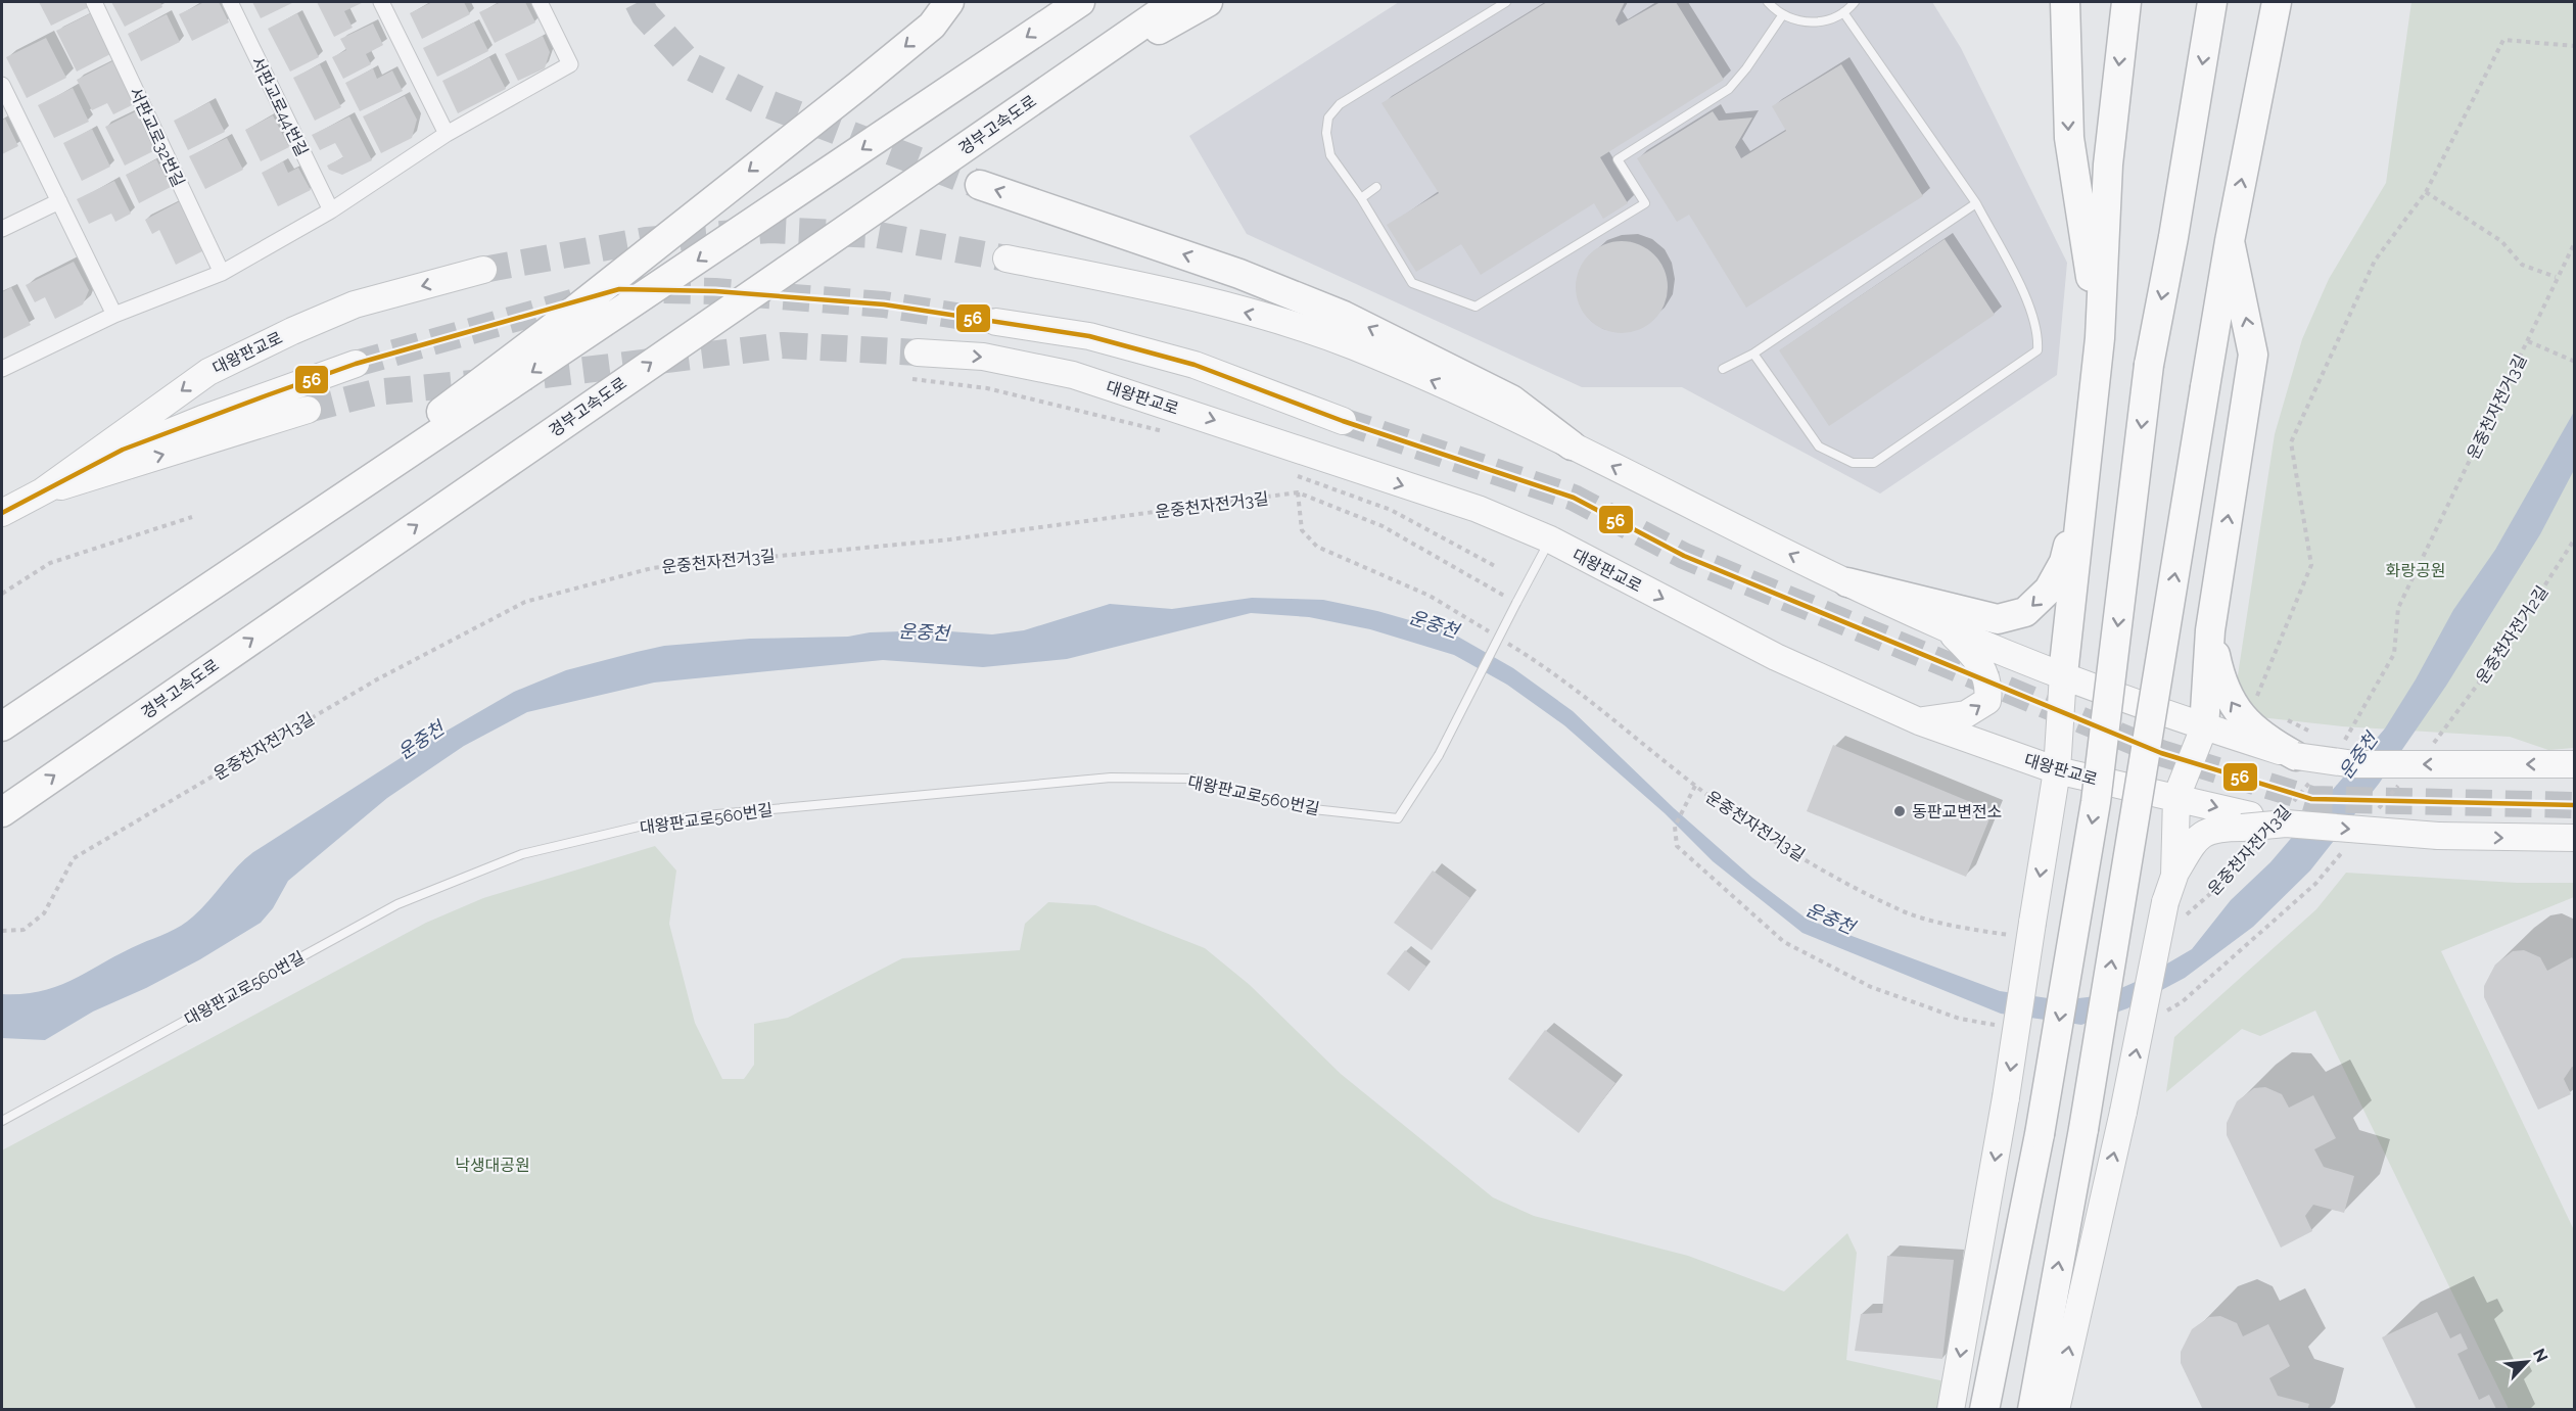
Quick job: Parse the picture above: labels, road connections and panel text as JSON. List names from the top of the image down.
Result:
{
  "streets": {
    "highway": ["경부고속도로"],
    "main road": ["대왕판교로"],
    "street": ["서판교로44번길", "서판교로32번길"],
    "lane": ["대왕판교로560번길"],
    "path": ["운중천자전거3길", "운중천자전거2길"]
  },
  "crossings": [
    ["대왕판교로", "운중천자전거3길"],
    ["운중천자전거3길", "대왕판교로560번길"]
  ],
  "water": ["운중천"],
  "parks": ["화랑공원", "낙생대공원"],
  "places": ["동판교변전소"],
  "lines": ["transit line 56"],
  "north": "top right"
}
